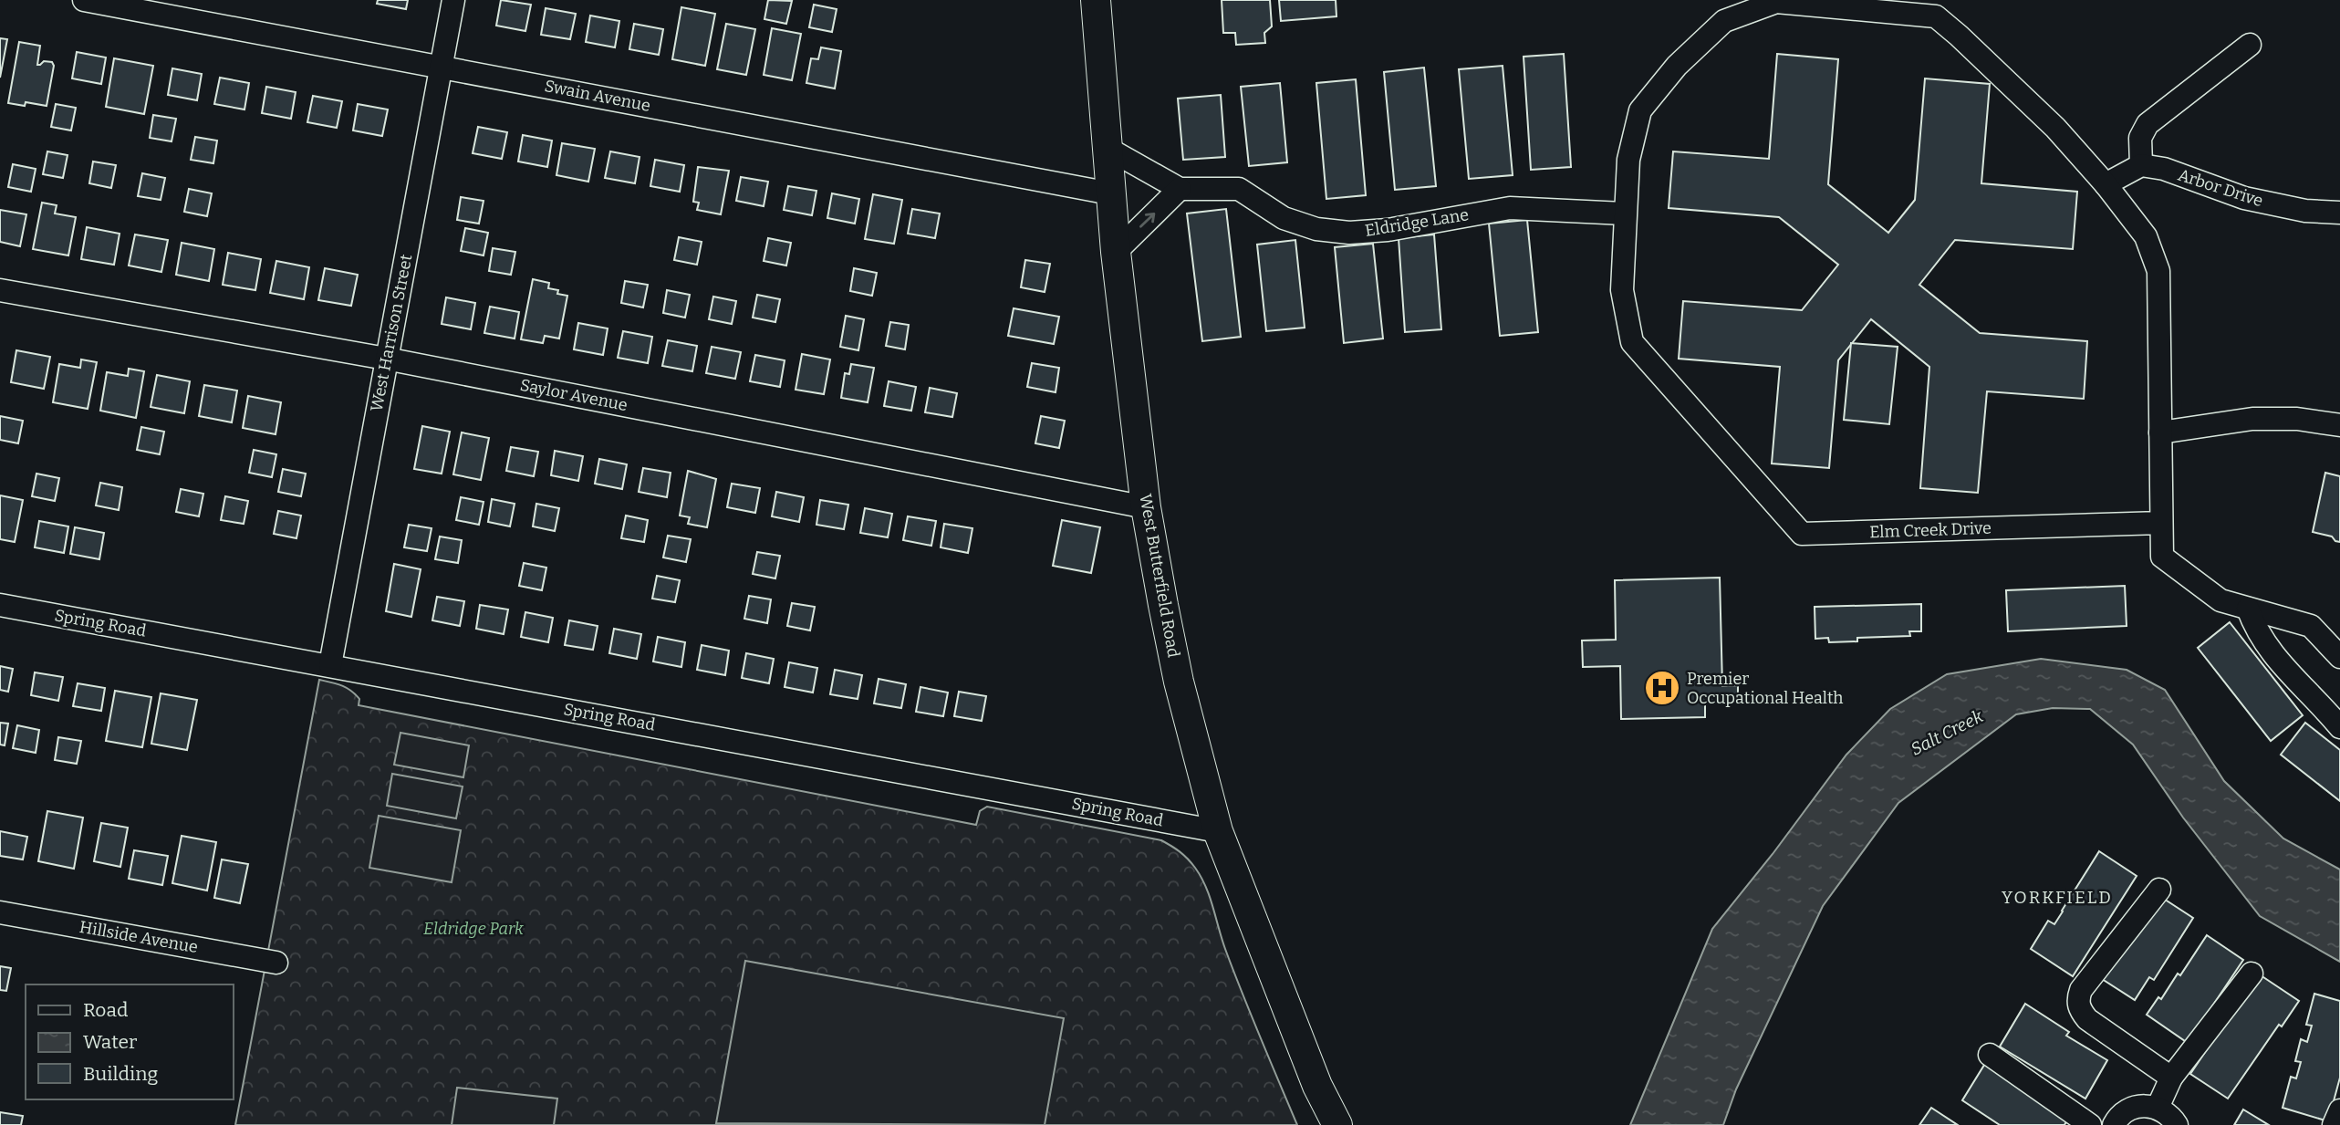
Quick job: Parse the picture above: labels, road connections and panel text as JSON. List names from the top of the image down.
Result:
{
  "streets": {
    "main road": ["West Butterfield Road"],
    "street": [
      "Swain Avenue",
      "Arbor Drive",
      "Eldridge Lane",
      "West Harrison Street",
      "Saylor Avenue",
      "Elm Creek Drive",
      "Spring Road",
      "Hillside Avenue"
    ]
  },
  "crossings": [
    ["Swain Avenue", "West Harrison Street"],
    ["Swain Avenue", "West Butterfield Road"],
    ["Eldridge Lane", "Elm Creek Drive"],
    ["Eldridge Lane", "West Butterfield Road"],
    ["West Harrison Street", "Saylor Avenue"],
    ["West Harrison Street", "Spring Road"],
    ["Saylor Avenue", "West Butterfield Road"],
    ["West Butterfield Road", "Spring Road"]
  ],
  "districts": ["YORKFIELD"],
  "water": ["Salt Creek"],
  "parks": ["Eldridge Park"],
  "places": {
    "hospital": ["Premier Occupational Health"]
  },
  "legend": ["Road", "Water", "Building"]
}
